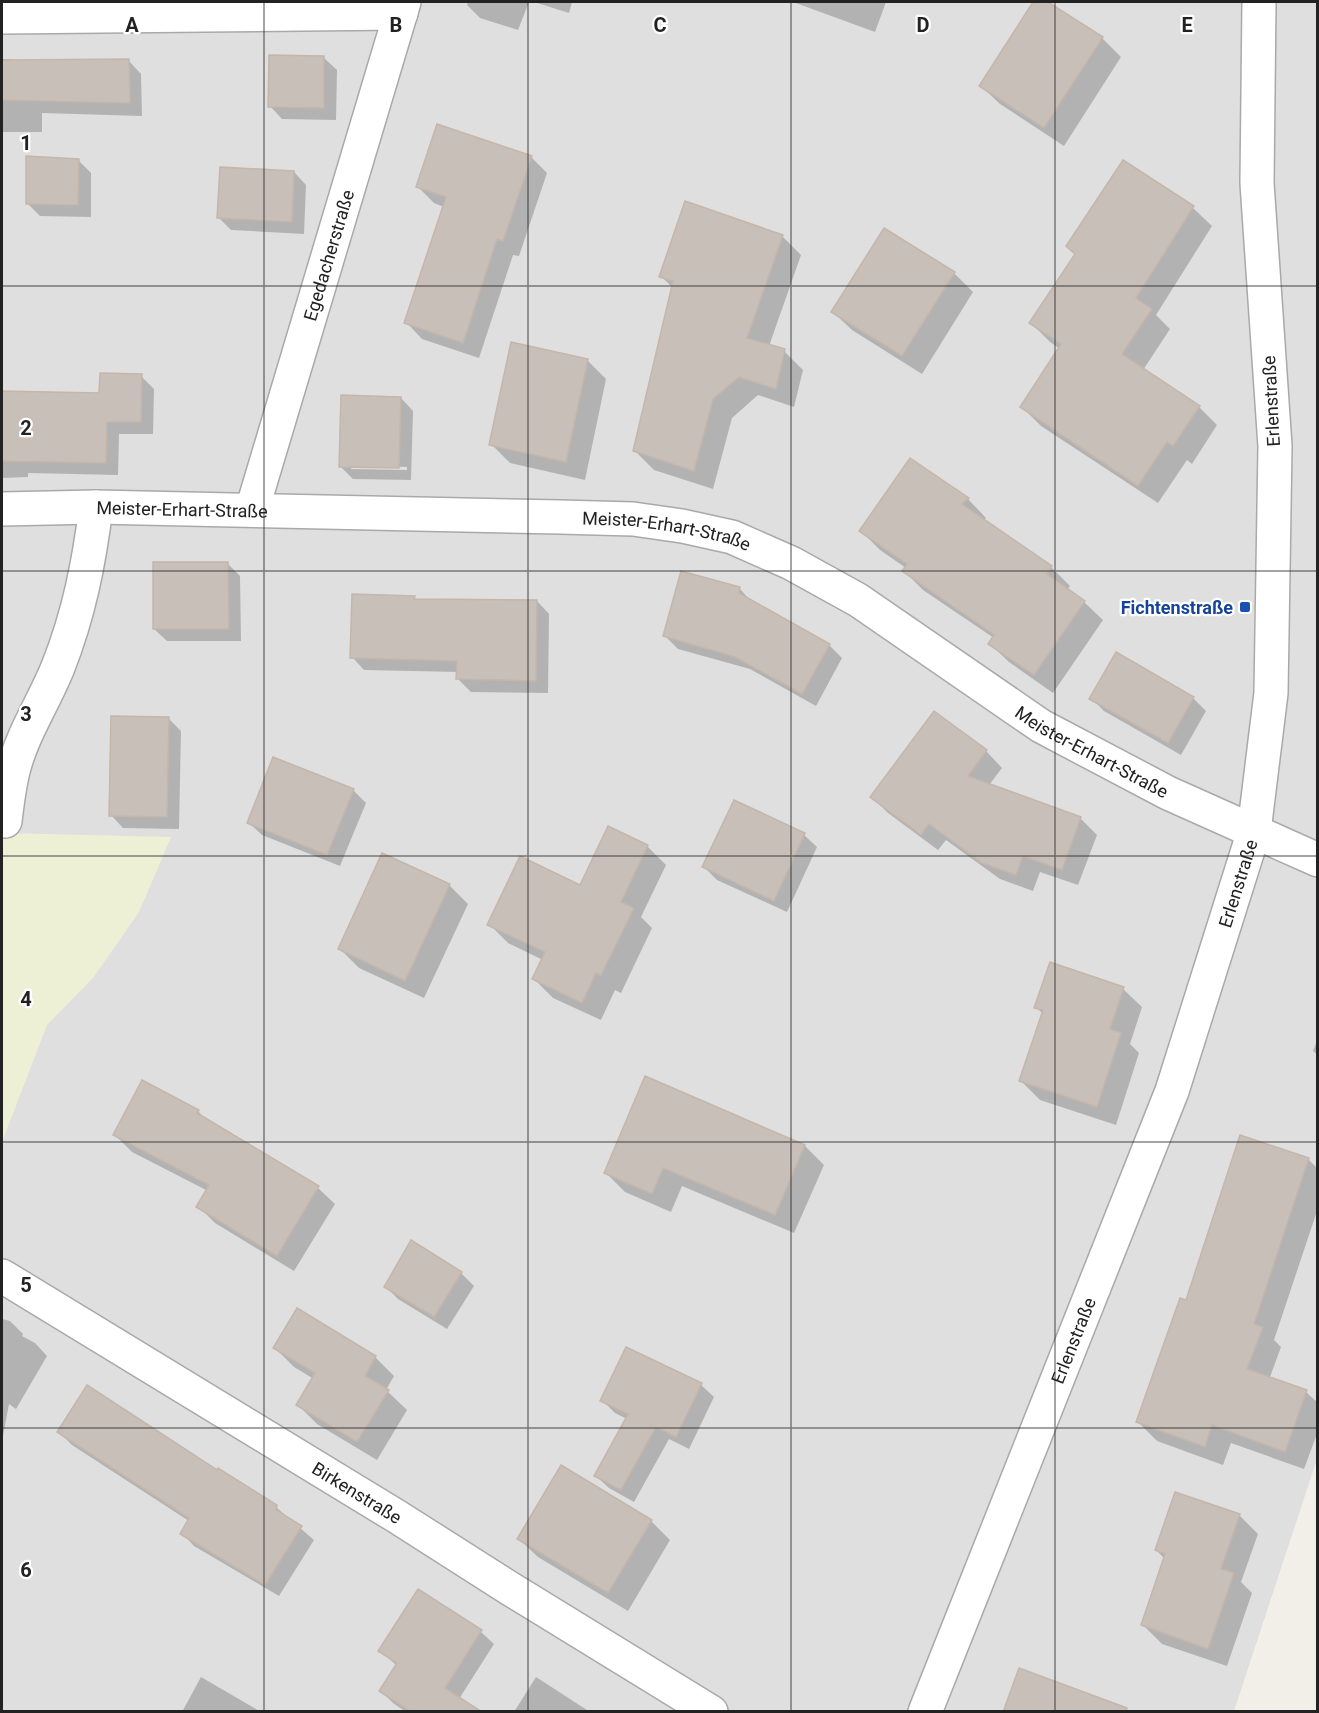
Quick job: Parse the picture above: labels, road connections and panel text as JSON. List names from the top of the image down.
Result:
{
  "streets": {
    "street": [
      "Egedacherstraße",
      "Erlenstraße",
      "Meister-Erhart-Straße",
      "Birkenstraße"
    ]
  },
  "crossings": [
    ["Egedacherstraße", "Meister-Erhart-Straße"],
    ["Erlenstraße", "Meister-Erhart-Straße"]
  ],
  "places": {
    "transit": ["Fichtenstraße"]
  },
  "grid": {
    "columns": [
      "A",
      "B",
      "C",
      "D",
      "E"
    ],
    "rows": [
      "1",
      "2",
      "3",
      "4",
      "5",
      "6"
    ]
  }
}
